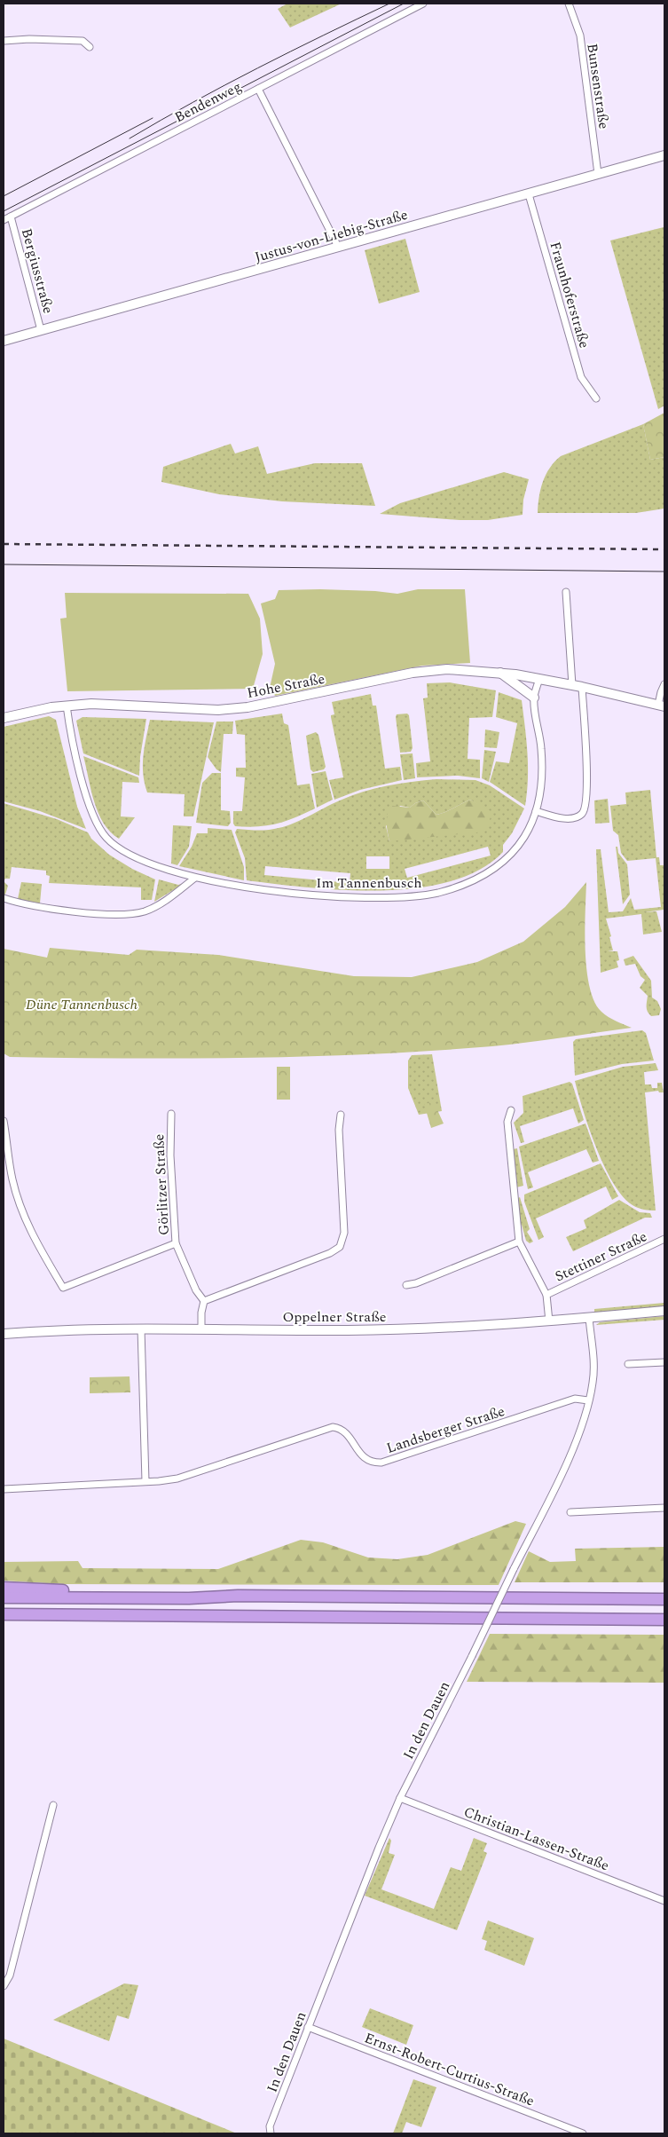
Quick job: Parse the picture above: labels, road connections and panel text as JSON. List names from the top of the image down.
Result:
{
  "streets": {
    "street": [
      "Bunsenstraße",
      "Bendenweg",
      "Justus-von-Liebig-Straße",
      "Bergiusstraße",
      "Fraunhoferstraße",
      "Hohe Straße",
      "Im Tannenbusch",
      "Görlitzer Straße",
      "Stettiner Straße",
      "Oppelner Straße",
      "Landsberger Straße",
      "In den Dauen",
      "Christian-Lassen-Straße",
      "Ernst-Robert-Curtius-Straße"
    ]
  },
  "crossings": [
    ["Bunsenstraße", "Justus-von-Liebig-Straße"],
    ["Bendenweg", "Bergiusstraße"],
    ["Justus-von-Liebig-Straße", "Bergiusstraße"],
    ["Justus-von-Liebig-Straße", "Fraunhoferstraße"],
    ["Hohe Straße", "Im Tannenbusch"],
    ["Oppelner Straße", "In den Dauen"],
    ["Landsberger Straße", "In den Dauen"],
    ["In den Dauen", "Christian-Lassen-Straße"],
    ["In den Dauen", "Ernst-Robert-Curtius-Straße"]
  ],
  "parks": ["Düne Tannenbusch"]
}
